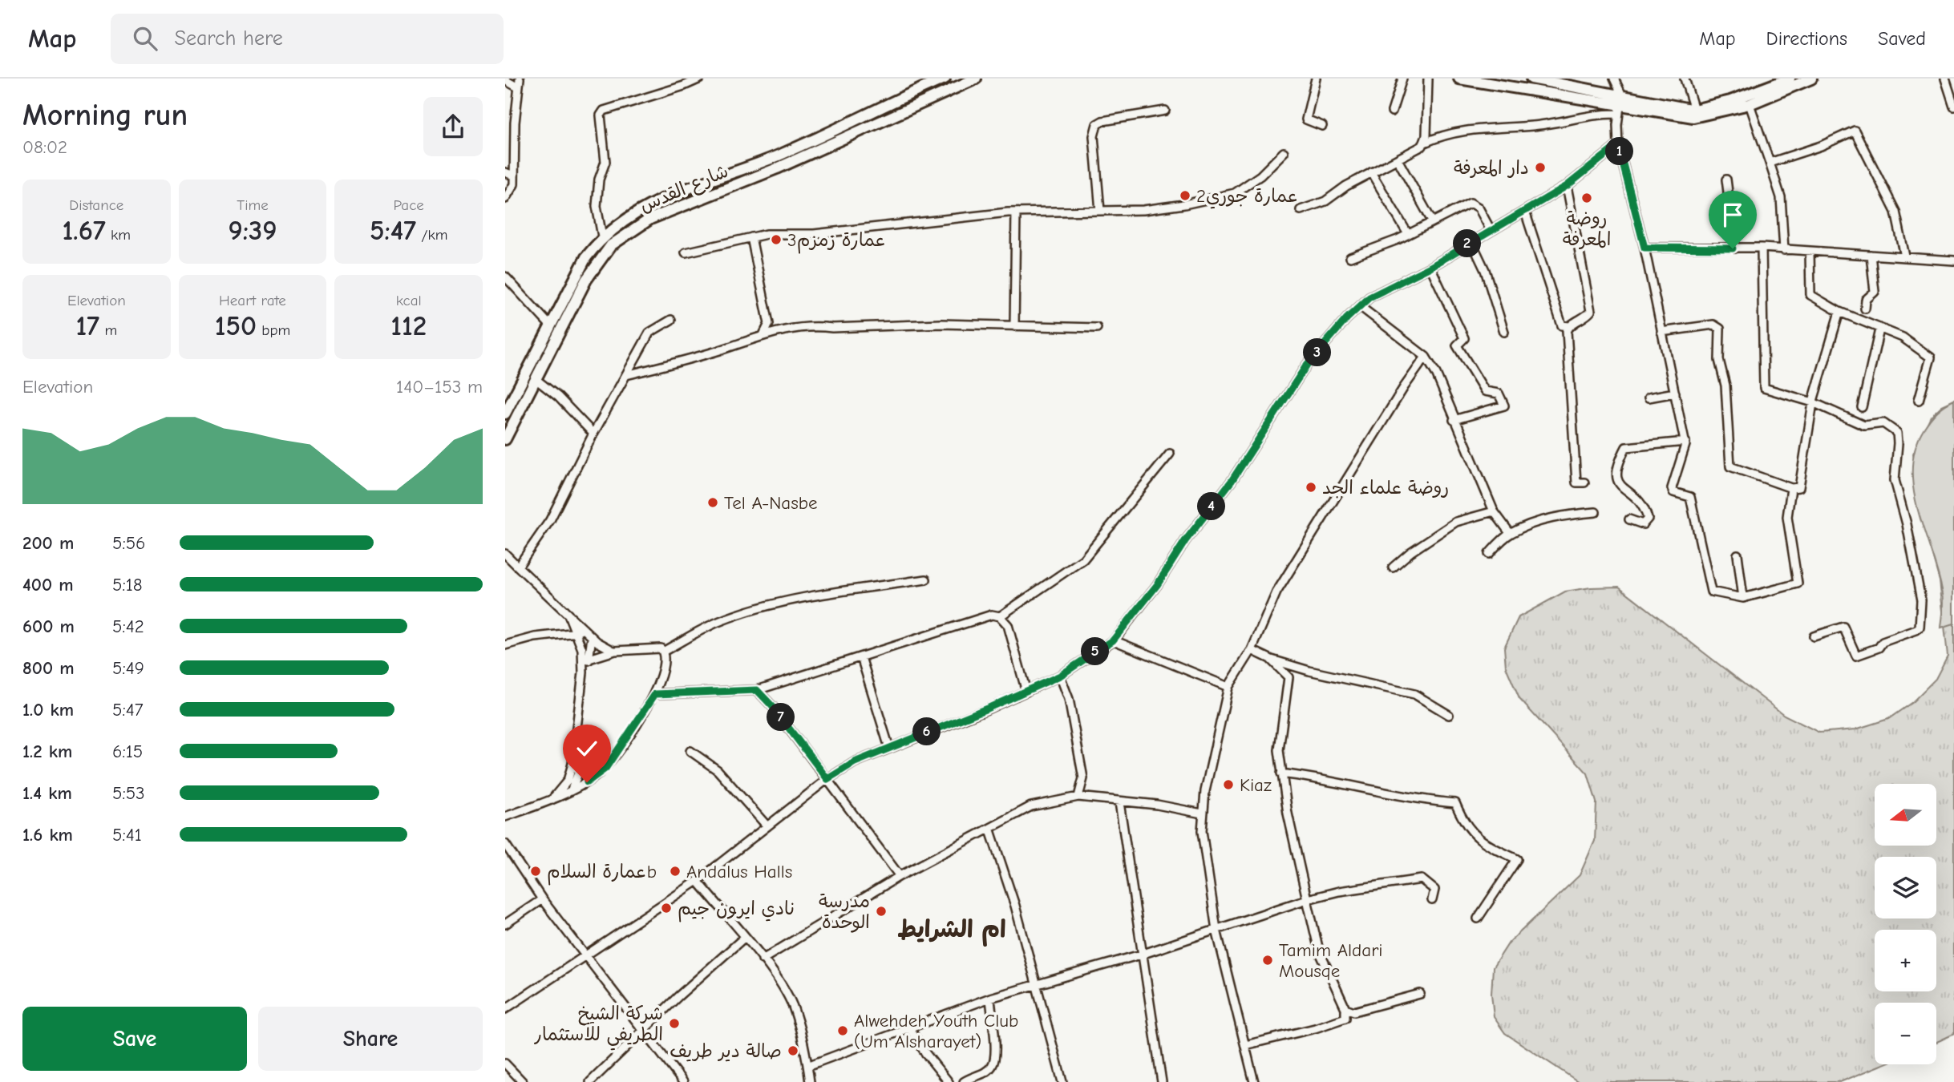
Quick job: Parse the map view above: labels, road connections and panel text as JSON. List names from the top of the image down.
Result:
{
  "streets": {
    "main road": ["شارع القدس"]
  },
  "districts": ["ام الشرايط"],
  "places": [
    "دار المعرفة",
    "عمارة جوري2",
    "روضة المعرفة",
    "عمارة زمزم3",
    "روضة علماء الجد",
    "Tel A-Nasbe",
    "Kiaz",
    "عمارة السلامb",
    "Andalus Halls",
    "نادي ايرون جيم",
    "مدرسة الوحدة",
    "Tamim Aldari Mousqe",
    "شركة الشيخ الطريفي للاستثمار",
    "Alwehdeh Youth Club (Um Alsharayet)",
    "صالة دير طريف"
  ],
  "north": "left",
  "page": {
    "header": "Map",
    "search": "Search here",
    "nav": ["Map", "Directions", "Saved"],
    "heading": ["Morning run", "08:02"],
    "pins": [
      "1",
      "2",
      "3",
      "4",
      "5",
      "7",
      "6"
    ],
    "stats": [
      ["Distance", "1.67 km"],
      ["Time", "9:39"],
      ["Pace", "5:47 /km"],
      ["Elevation", "17 m"],
      ["Heart rate", "150 bpm"],
      ["kcal", "112"]
    ],
    "chart": ["Elevation", "140–153 m"],
    "list": [
      {
        "name": "200 m",
        "note": "5:56"
      },
      {
        "name": "400 m",
        "note": "5:18"
      },
      {
        "name": "600 m",
        "note": "5:42"
      },
      {
        "name": "800 m",
        "note": "5:49"
      },
      {
        "name": "1.0 km",
        "note": "5:47"
      },
      {
        "name": "1.2 km",
        "note": "6:15"
      },
      {
        "name": "1.4 km",
        "note": "5:53"
      },
      {
        "name": "1.6 km",
        "note": "5:41"
      }
    ],
    "map_buttons": ["+", "−"],
    "buttons": ["Save", "Share"]
  }
}
